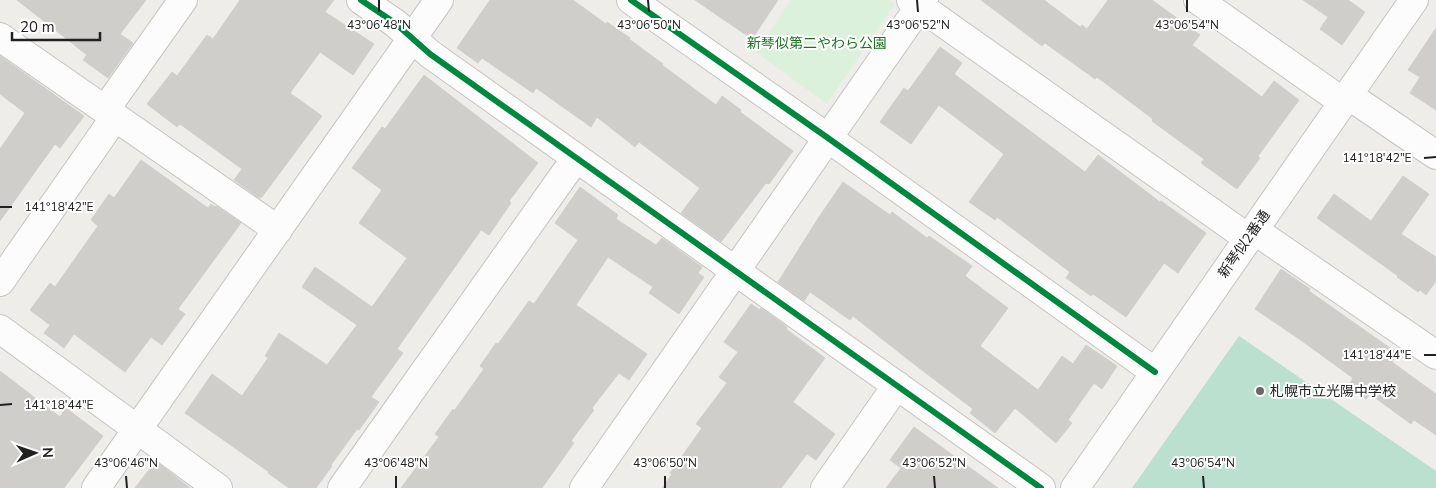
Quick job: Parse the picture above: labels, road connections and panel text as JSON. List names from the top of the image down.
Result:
{
  "streets": {
    "street": ["新琴似2番通"]
  },
  "parks": ["新琴似第二やわら公園"],
  "places": ["札幌市立光陽中学校"],
  "scale_bar": "20 m",
  "north": "right",
  "coordinates": [
    "43°06'48\"N",
    "43°06'50\"N",
    "43°06'52\"N",
    "43°06'54\"N",
    "141°18'42\"E",
    "141°18'44\"E",
    "43°06'46\"N"
  ]
}
